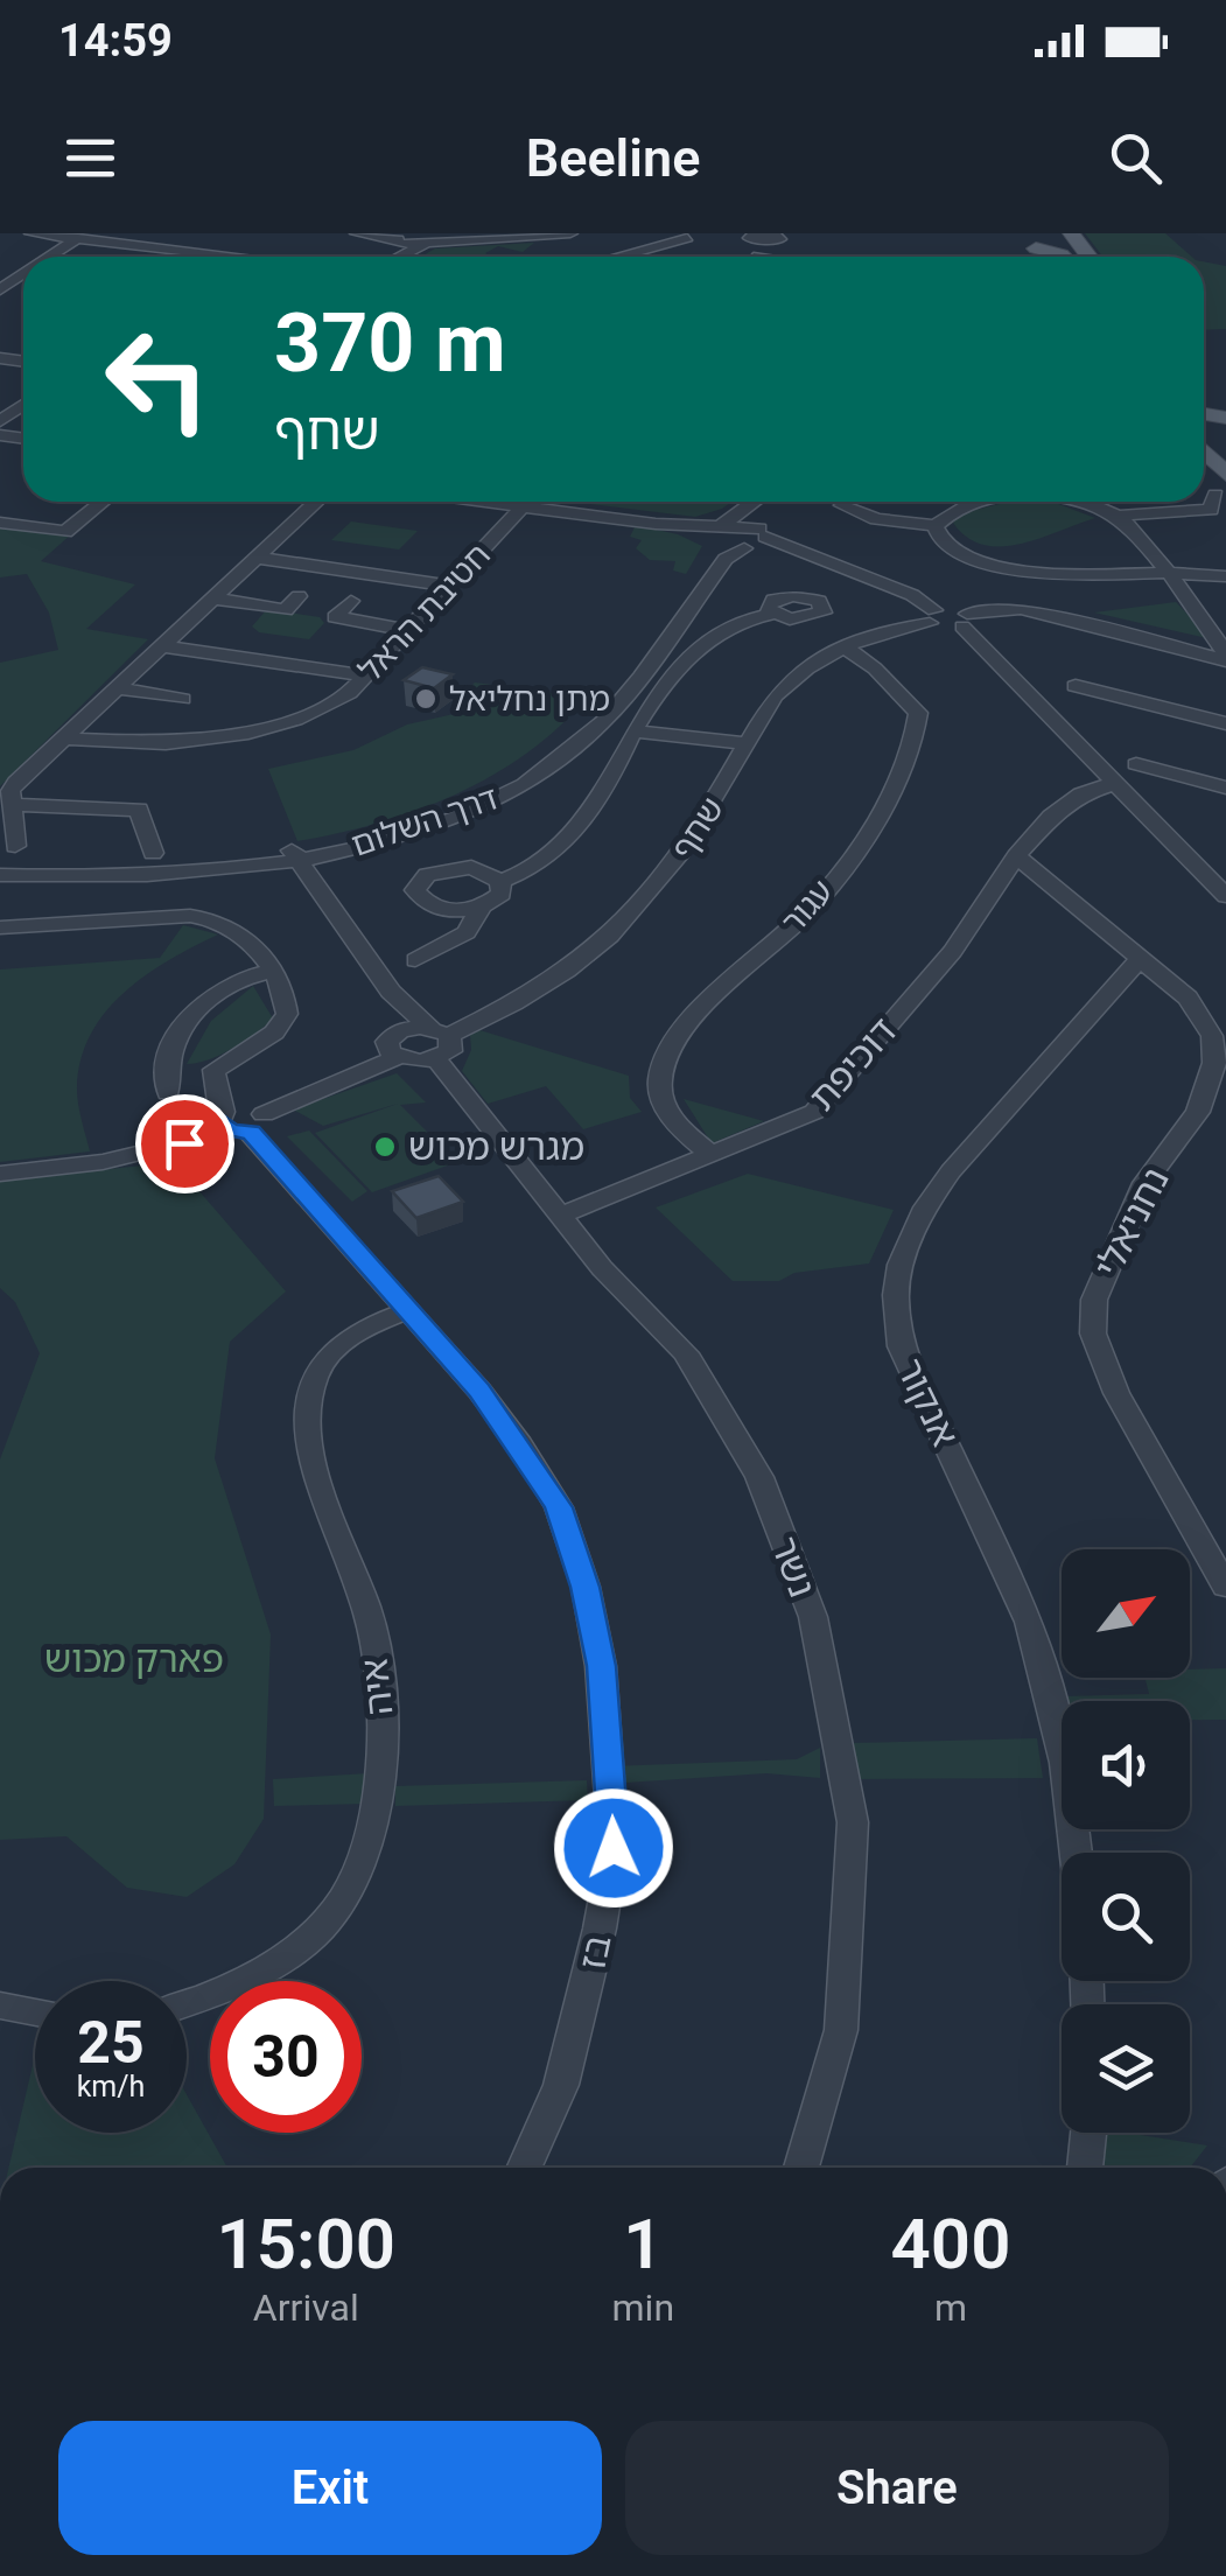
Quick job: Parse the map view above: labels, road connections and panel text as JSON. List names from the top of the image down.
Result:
{
  "streets": {
    "street": [
      "חטיבת הראל",
      "דרך השלום",
      "שחף",
      "עגור",
      "דוכיפת",
      "נחניאלי",
      "אנקור",
      "נשר",
      "איה",
      "בז"
    ]
  },
  "crossings": [
    ["דרך השלום", "נשר"],
    ["שחף", "עגור"],
    ["שחף", "נשר"],
    ["עגור", "דוכיפת"],
    ["דוכיפת", "נחניאלי"],
    ["דוכיפת", "נשר"],
    ["נחניאלי", "אנקור"],
    ["איה", "בז"]
  ],
  "parks": ["פארק מכוש"],
  "places": ["מתן נחליאל", "מגרש מכוש"],
  "north": "top right",
  "page": {
    "status": "14:59",
    "header": "Beeline",
    "turn": ["370 m", "שחף"],
    "speed": "25 km/h",
    "limit": "30",
    "eta": [
      "15:00",
      "Arrival",
      "1",
      "min",
      "400",
      "m"
    ],
    "buttons": ["Exit", "Share"]
  }
}
